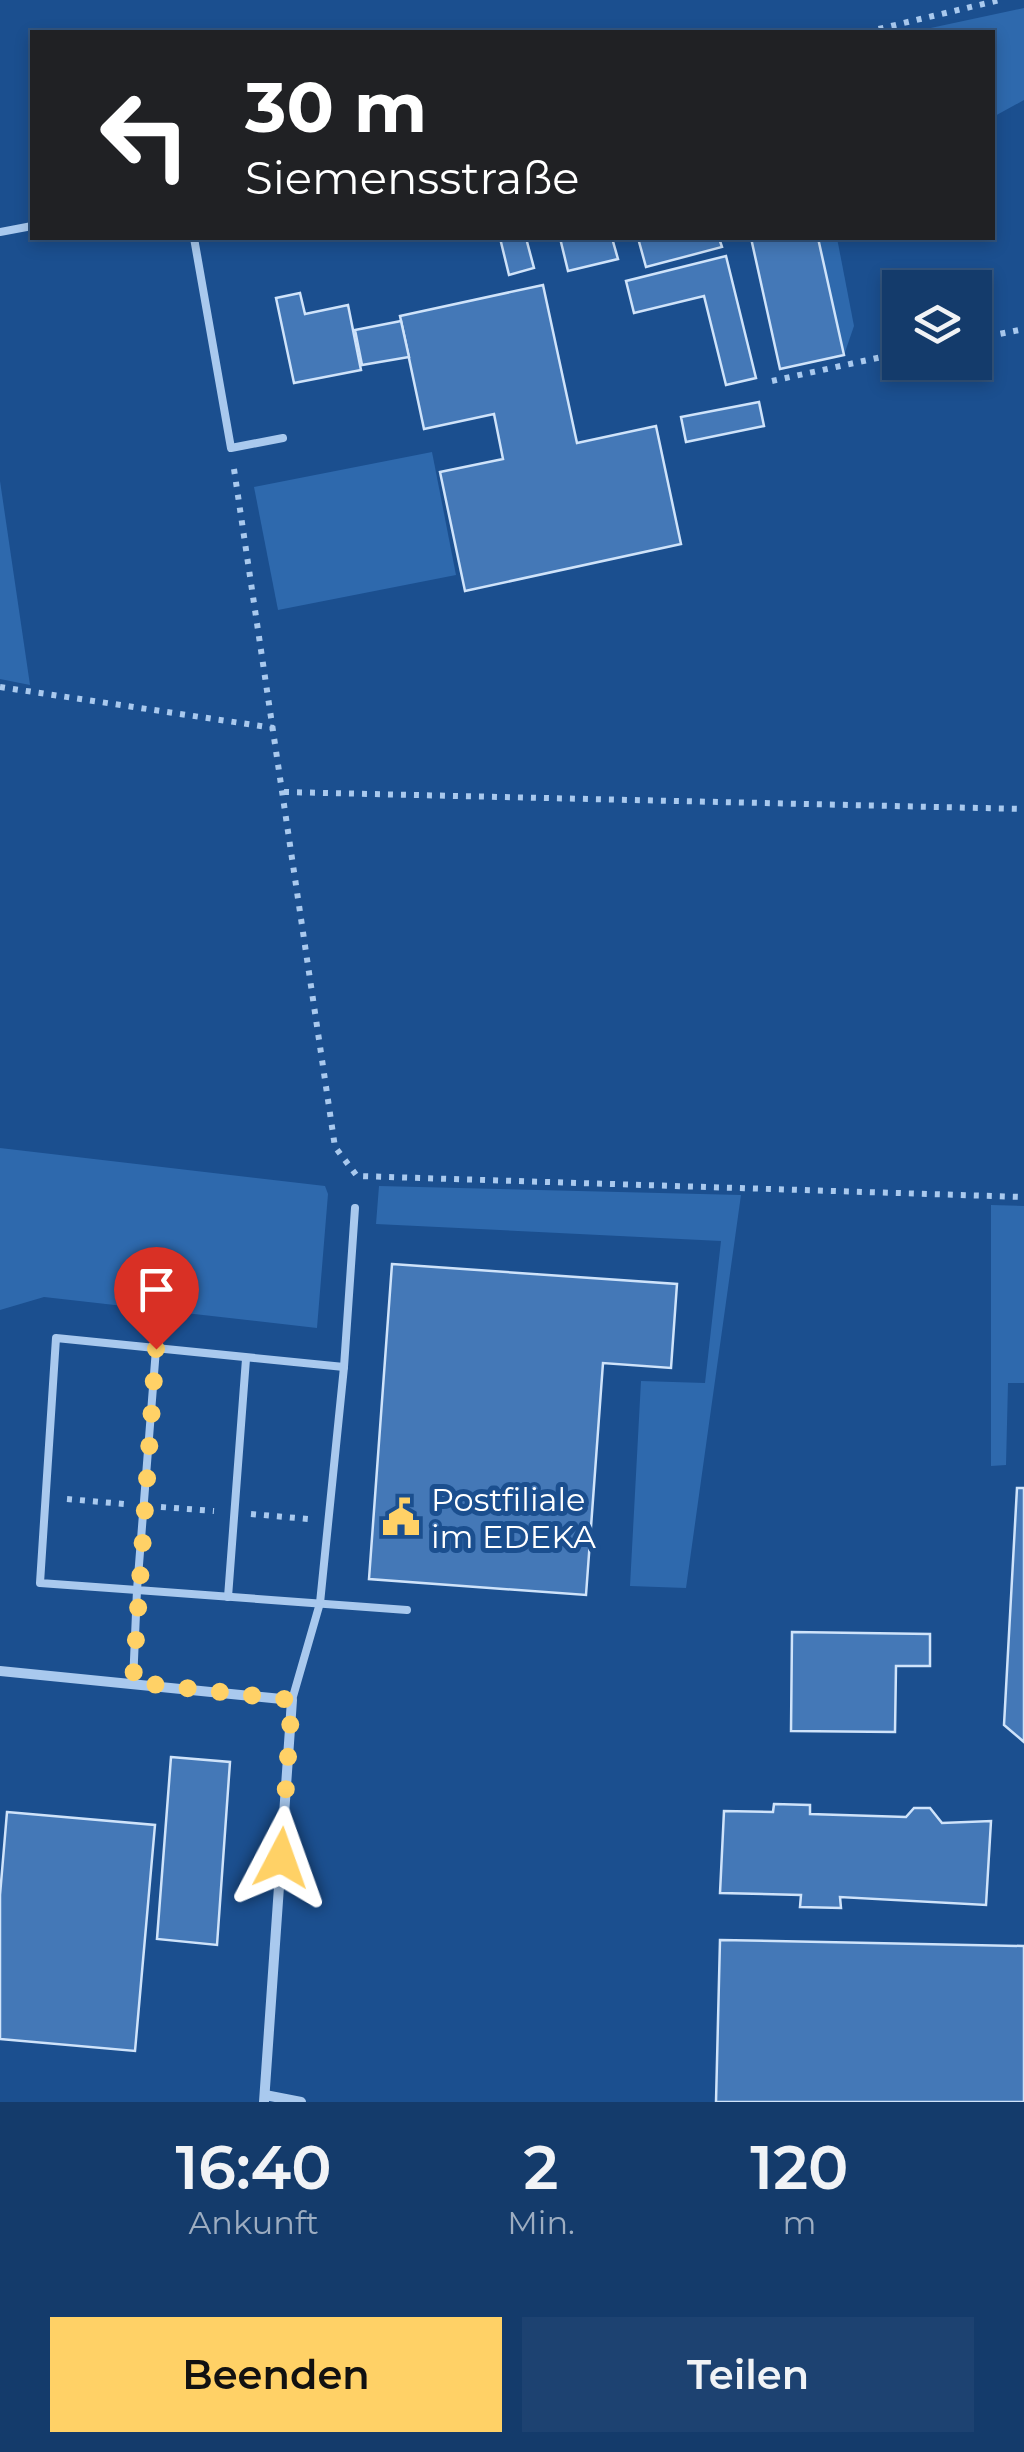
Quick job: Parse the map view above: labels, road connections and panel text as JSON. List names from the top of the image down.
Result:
{
  "places": {
    "public building": ["Postfiliale im EDEKA"]
  },
  "page": {
    "turn": ["30 m", "Siemensstraße"],
    "eta": [
      "16:40",
      "Ankunft",
      "2",
      "Min.",
      "120",
      "m"
    ],
    "buttons": ["Beenden", "Teilen"]
  }
}
